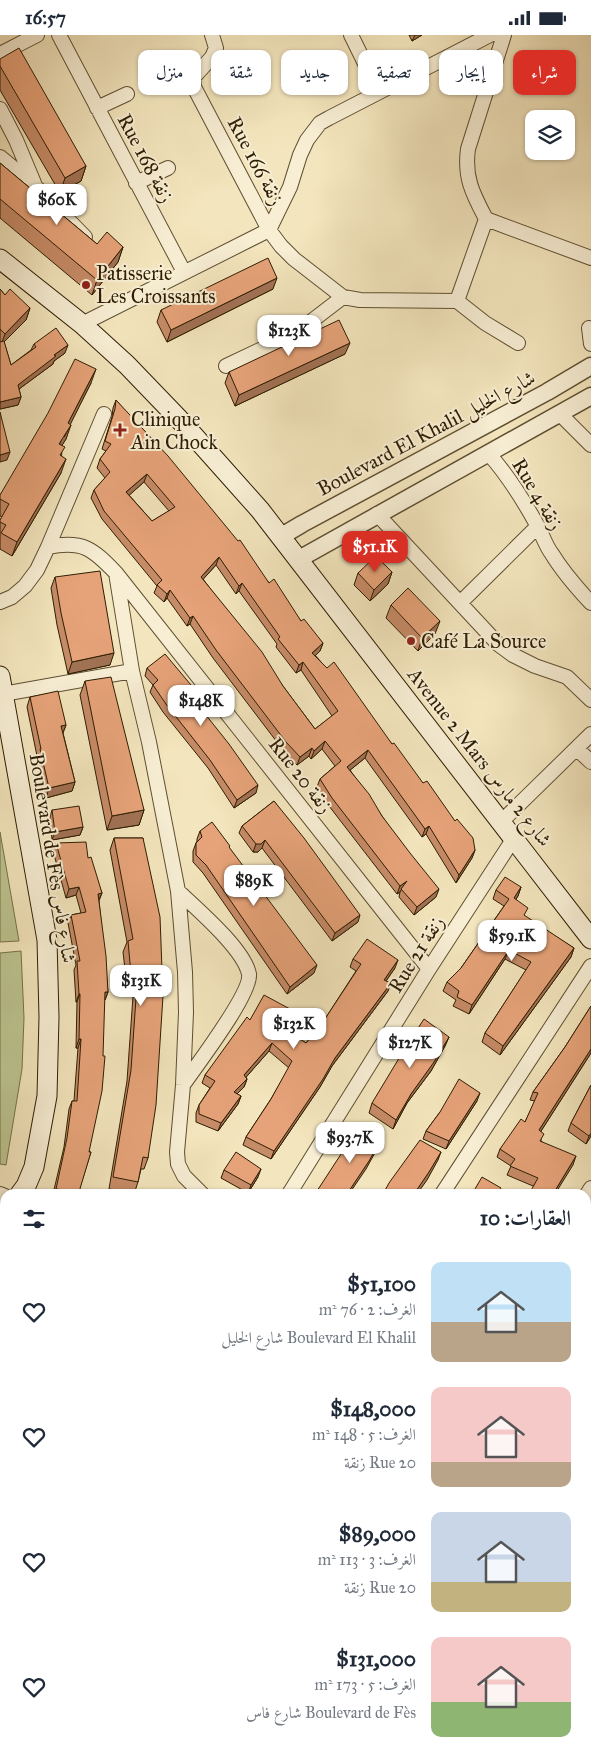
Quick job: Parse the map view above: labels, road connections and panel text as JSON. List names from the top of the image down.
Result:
{
  "streets": {
    "main road": ["Avenue 2 Mars شارع 2 مارس", "Boulevard de Fès شارع فاس"],
    "street": [
      "Rue 168 زنقة",
      "Rue 166 زنقة",
      "Boulevard El Khalil شارع الخليل",
      "Rue 4 زنقة",
      "Rue 20 زنقة",
      "Rue 21 زنقة"
    ]
  },
  "crossings": [
    ["Boulevard El Khalil شارع الخليل", "Avenue 2 Mars شارع 2 مارس"],
    ["Avenue 2 Mars شارع 2 مارس", "Rue 21 زنقة"],
    ["Rue 20 زنقة", "Rue 21 زنقة"]
  ],
  "places": {
    "other": ["Patisserie Les Croissants", "Café La Source"],
    "health": ["Clinique Ain Chock"]
  },
  "page": {
    "status": "16:57",
    "chip": [
      "شراء",
      "إيجار",
      "تصفية",
      "جديد",
      "شقة",
      "منزل"
    ],
    "price": [
      "$60K",
      "$123K",
      "$51.1K",
      "$148K",
      "$89K",
      "$59.1K",
      "$131K",
      "$132K",
      "$127K",
      "$93.7K"
    ],
    "heading": "العقارات: 10",
    "list": [
      {
        "name": "$51,100",
        "note": "الغرف: 2 · 76 m² · Boulevard El Khalil شارع الخليل"
      },
      {
        "name": "$148,000",
        "note": "الغرف: 5 · 148 m² · Rue 20 زنقة"
      },
      {
        "name": "$89,000",
        "note": "الغرف: 3 · 113 m² · Rue 20 زنقة"
      },
      {
        "name": "$131,000",
        "note": "الغرف: 5 · 173 m² · Boulevard de Fès شارع فاس"
      }
    ]
  }
}
